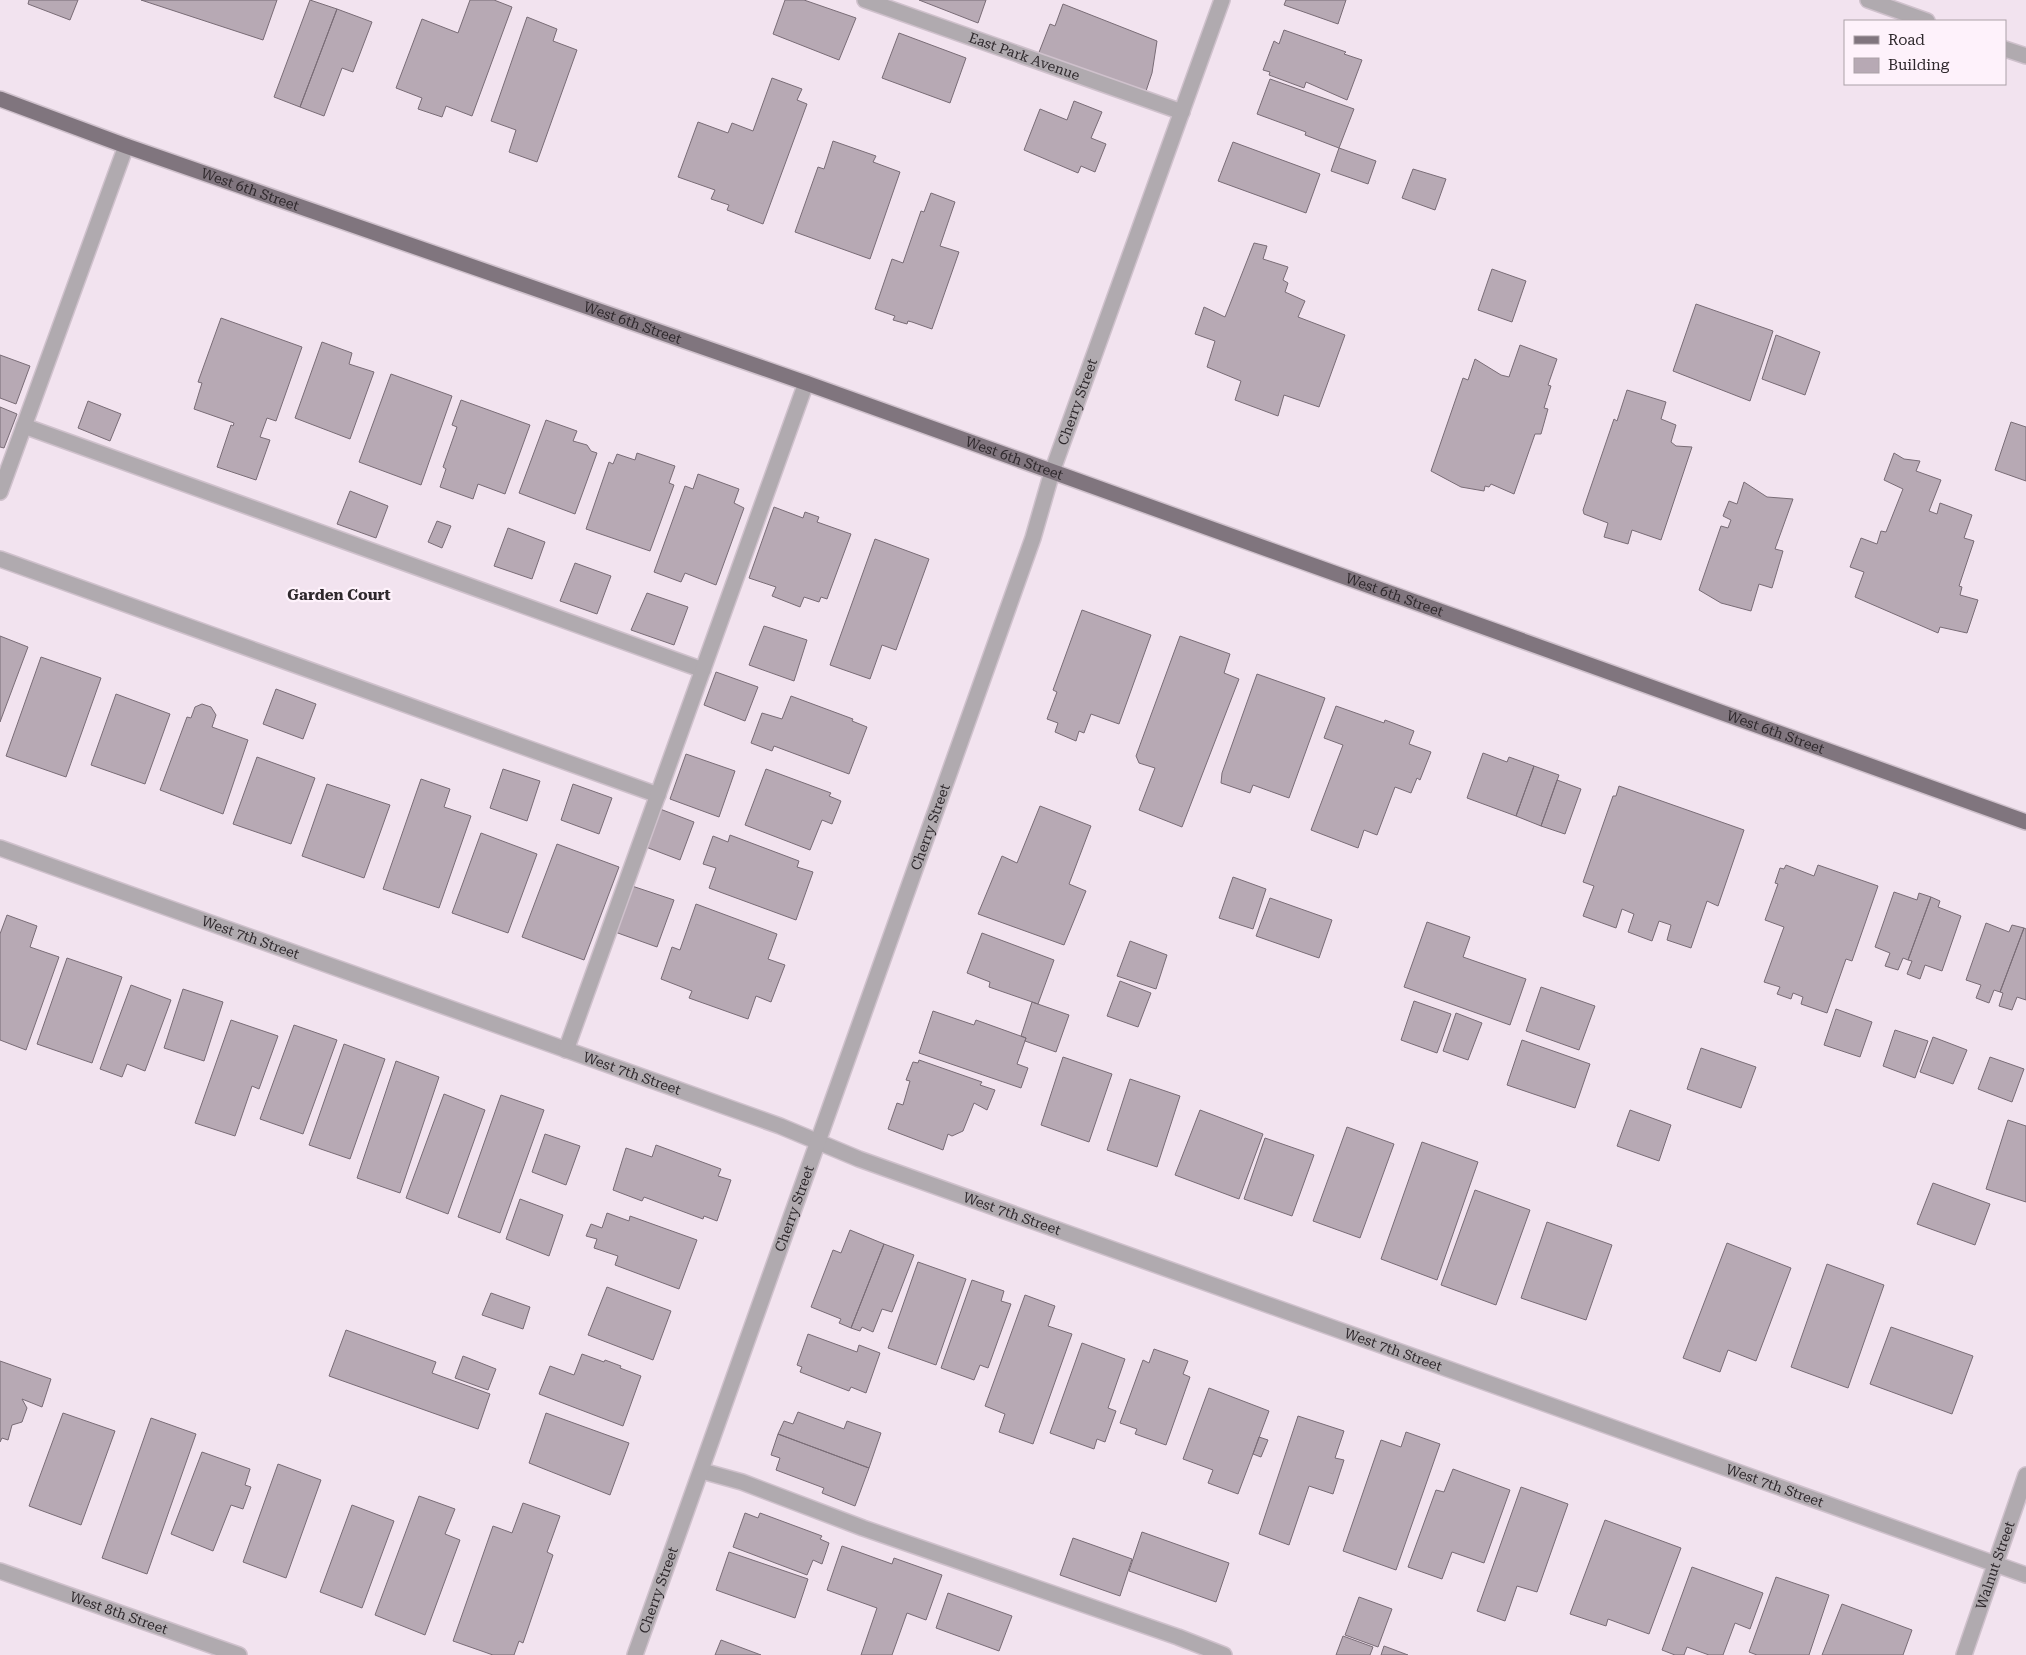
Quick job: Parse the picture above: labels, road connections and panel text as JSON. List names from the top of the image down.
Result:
{
  "streets": {
    "main road": ["West 6th Street"],
    "street": [
      "East Park Avenue",
      "Cherry Street",
      "West 7th Street",
      "Walnut Street",
      "West 8th Street"
    ]
  },
  "crossings": [
    ["East Park Avenue", "Cherry Street"],
    ["West 6th Street", "Cherry Street"],
    ["Cherry Street", "West 7th Street"],
    ["West 7th Street", "Walnut Street"]
  ],
  "districts": ["Garden Court"],
  "legend": ["Road", "Building"]
}
